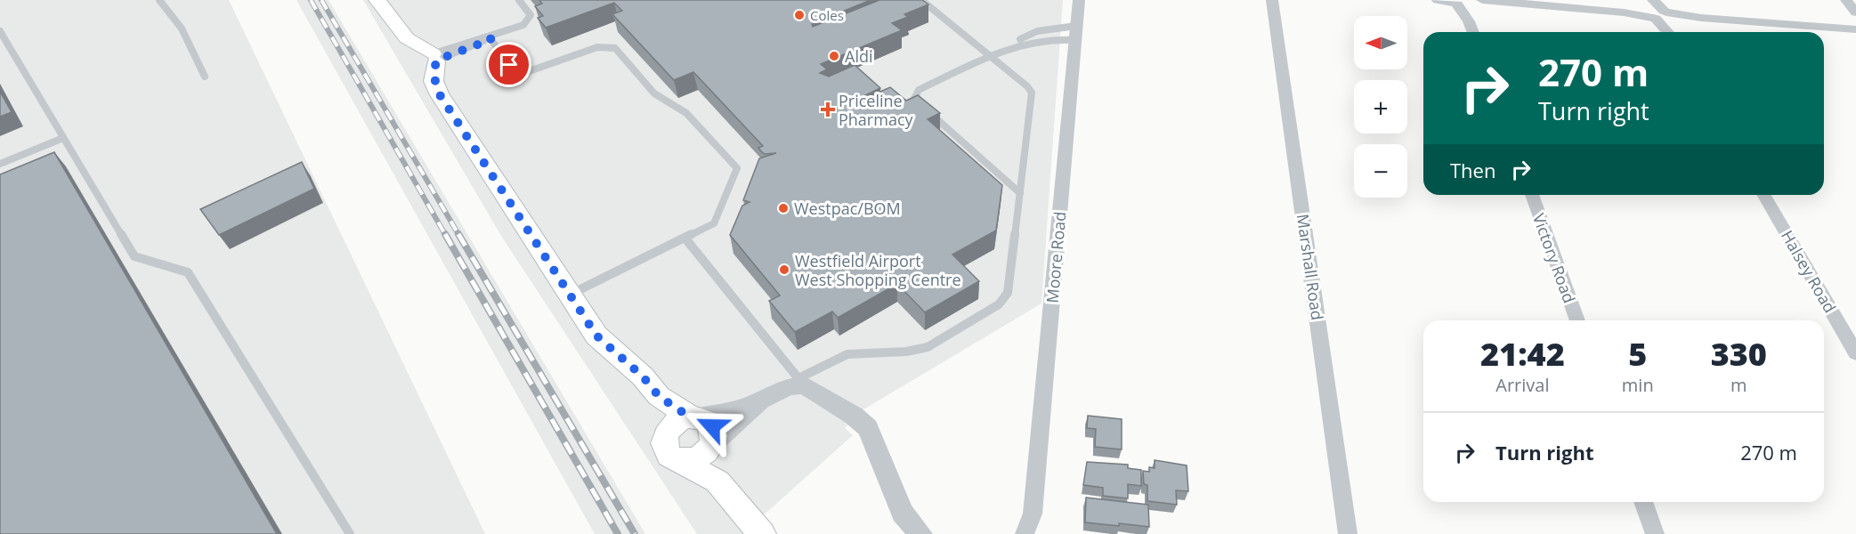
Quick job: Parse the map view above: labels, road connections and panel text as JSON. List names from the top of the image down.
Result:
{
  "streets": {
    "street": [
      "Moore Road",
      "Victory Road",
      "Marshall Road",
      "Halsey Road"
    ]
  },
  "places": {
    "other": [
      "Coles",
      "Aldi",
      "Westpac/BOM",
      "Westfield Airport West Shopping Centre"
    ],
    "health": ["Priceline Pharmacy"]
  },
  "north": "left",
  "page": {
    "map_buttons": ["+", "−"],
    "turn": ["270 m", "Turn right"],
    "then": "Then",
    "eta": [
      "21:42",
      "Arrival",
      "5",
      "min",
      "330",
      "m"
    ],
    "list": [
      {
        "name": "Turn right",
        "value": "270 m"
      }
    ]
  }
}
